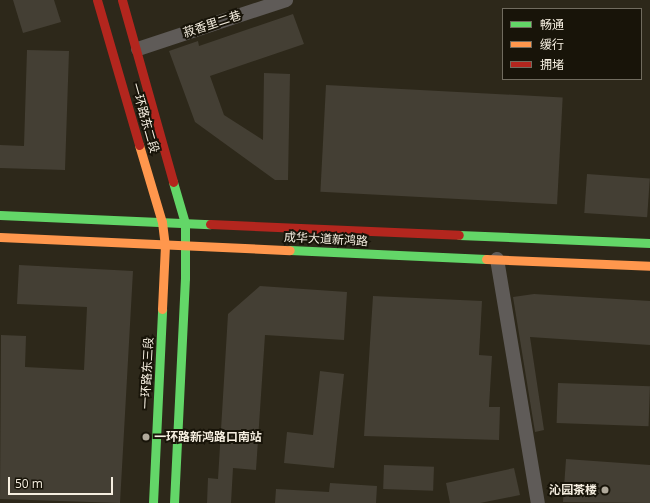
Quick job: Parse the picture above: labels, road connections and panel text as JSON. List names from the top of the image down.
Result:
{
  "streets": {
    "main road": ["一环路东二段", "成华大道新鸿路", "一环路东三段"],
    "street": ["菽香里二巷"]
  },
  "crossings": [
    ["菽香里二巷", "一环路东二段"],
    ["一环路东二段", "成华大道新鸿路"],
    ["一环路东二段", "一环路东三段"],
    ["成华大道新鸿路", "一环路东三段"]
  ],
  "places": ["一环路新鸿路口南站", "沁园茶楼"],
  "legend": ["畅通", "缓行", "拥堵"],
  "scale_bar": "50 m"
}
